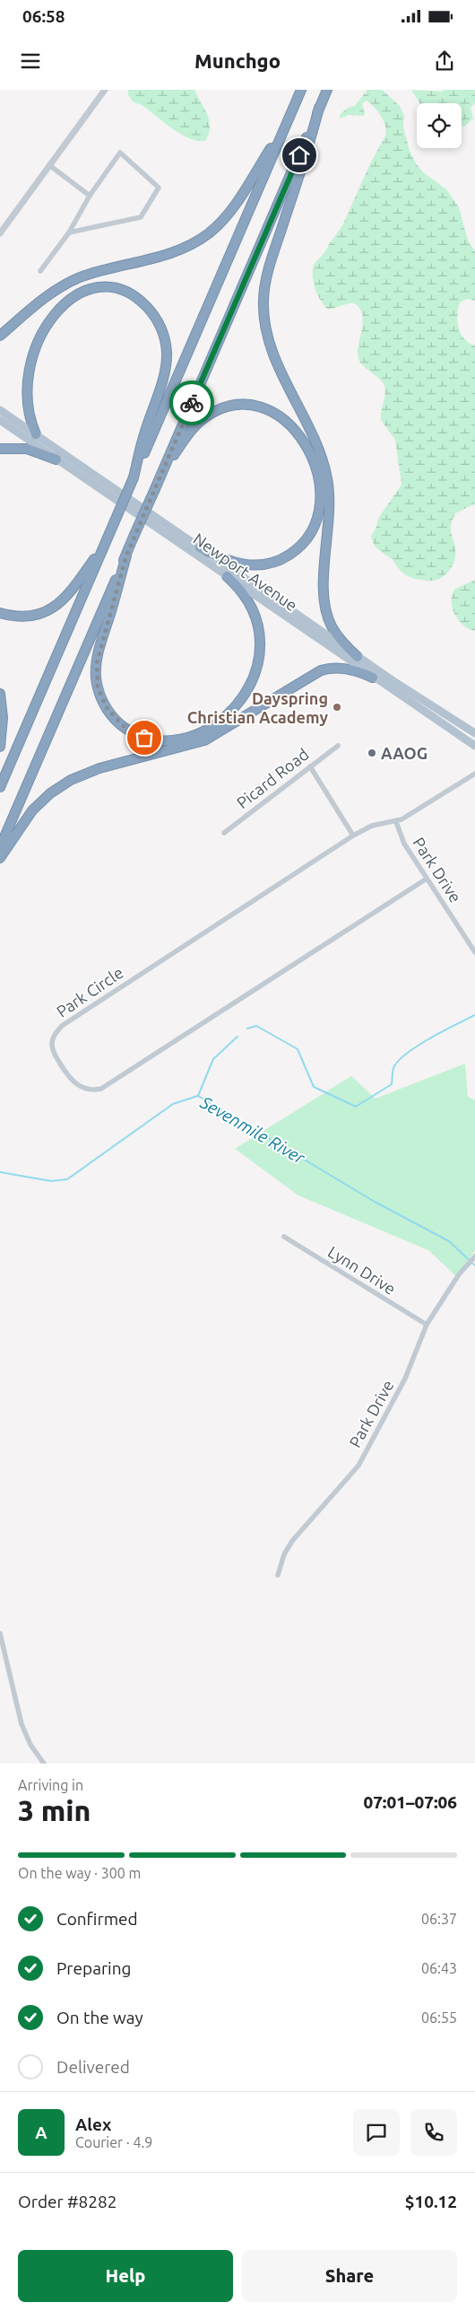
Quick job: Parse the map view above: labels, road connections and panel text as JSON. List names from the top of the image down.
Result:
{
  "streets": {
    "main road": ["Newport Avenue"],
    "street": [
      "Picard Road",
      "Park Drive",
      "Park Circle",
      "Lynn Drive"
    ]
  },
  "crossings": [
    ["Park Drive", "Park Circle"],
    ["Park Drive", "Lynn Drive"]
  ],
  "water": ["Sevenmile River"],
  "places": ["Dayspring Christian Academy", "AAOG"],
  "page": {
    "status": "06:58",
    "header": "Munchgo",
    "heading": ["3 min", "Arriving in", "07:01–07:06"],
    "panel": [
      "Alex",
      "Courier · 4.9",
      "Order #8282",
      "$10.12"
    ],
    "bar": "On the way · 300 m",
    "list": [
      ["Confirmed", "06:37"],
      ["Preparing", "06:43"],
      ["On the way", "06:55"],
      "Delivered"
    ],
    "round": "A",
    "buttons": ["Help", "Share"]
  }
}
